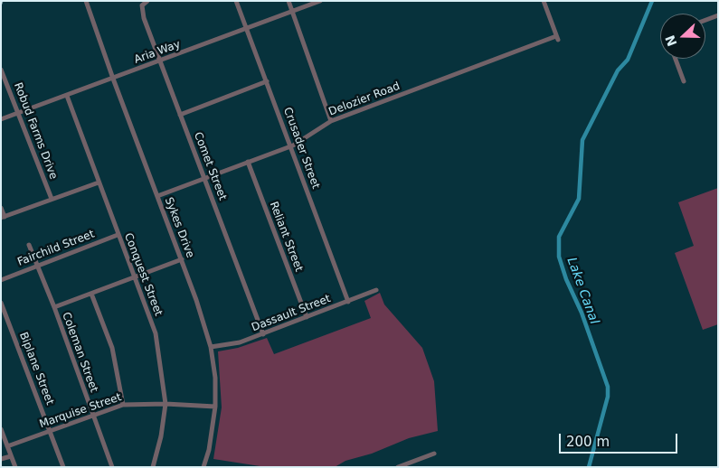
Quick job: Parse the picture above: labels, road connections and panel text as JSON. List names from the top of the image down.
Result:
{
  "streets": {
    "street": [
      "Aria Way",
      "Delozier Road",
      "Robud Farms Drive",
      "Crusader Street",
      "Comet Street",
      "Sykes Drive",
      "Reliant Street",
      "Fairchild Street",
      "Conquest Street",
      "Dassault Street",
      "Coleman Street",
      "Biplane Street",
      "Marquise Street"
    ]
  },
  "crossings": [
    ["Aria Way", "Robud Farms Drive"],
    ["Aria Way", "Crusader Street"],
    ["Aria Way", "Comet Street"],
    ["Aria Way", "Sykes Drive"],
    ["Aria Way", "Conquest Street"],
    ["Delozier Road", "Crusader Street"],
    ["Delozier Road", "Comet Street"],
    ["Delozier Road", "Sykes Drive"],
    ["Delozier Road", "Reliant Street"],
    ["Crusader Street", "Dassault Street"],
    ["Comet Street", "Dassault Street"],
    ["Sykes Drive", "Dassault Street"],
    ["Sykes Drive", "Marquise Street"],
    ["Reliant Street", "Dassault Street"],
    ["Fairchild Street", "Conquest Street"],
    ["Fairchild Street", "Coleman Street"],
    ["Conquest Street", "Marquise Street"],
    ["Coleman Street", "Marquise Street"],
    ["Biplane Street", "Marquise Street"]
  ],
  "water": ["Lake Canal"],
  "scale_bar": "200 m",
  "north": "left"
}
